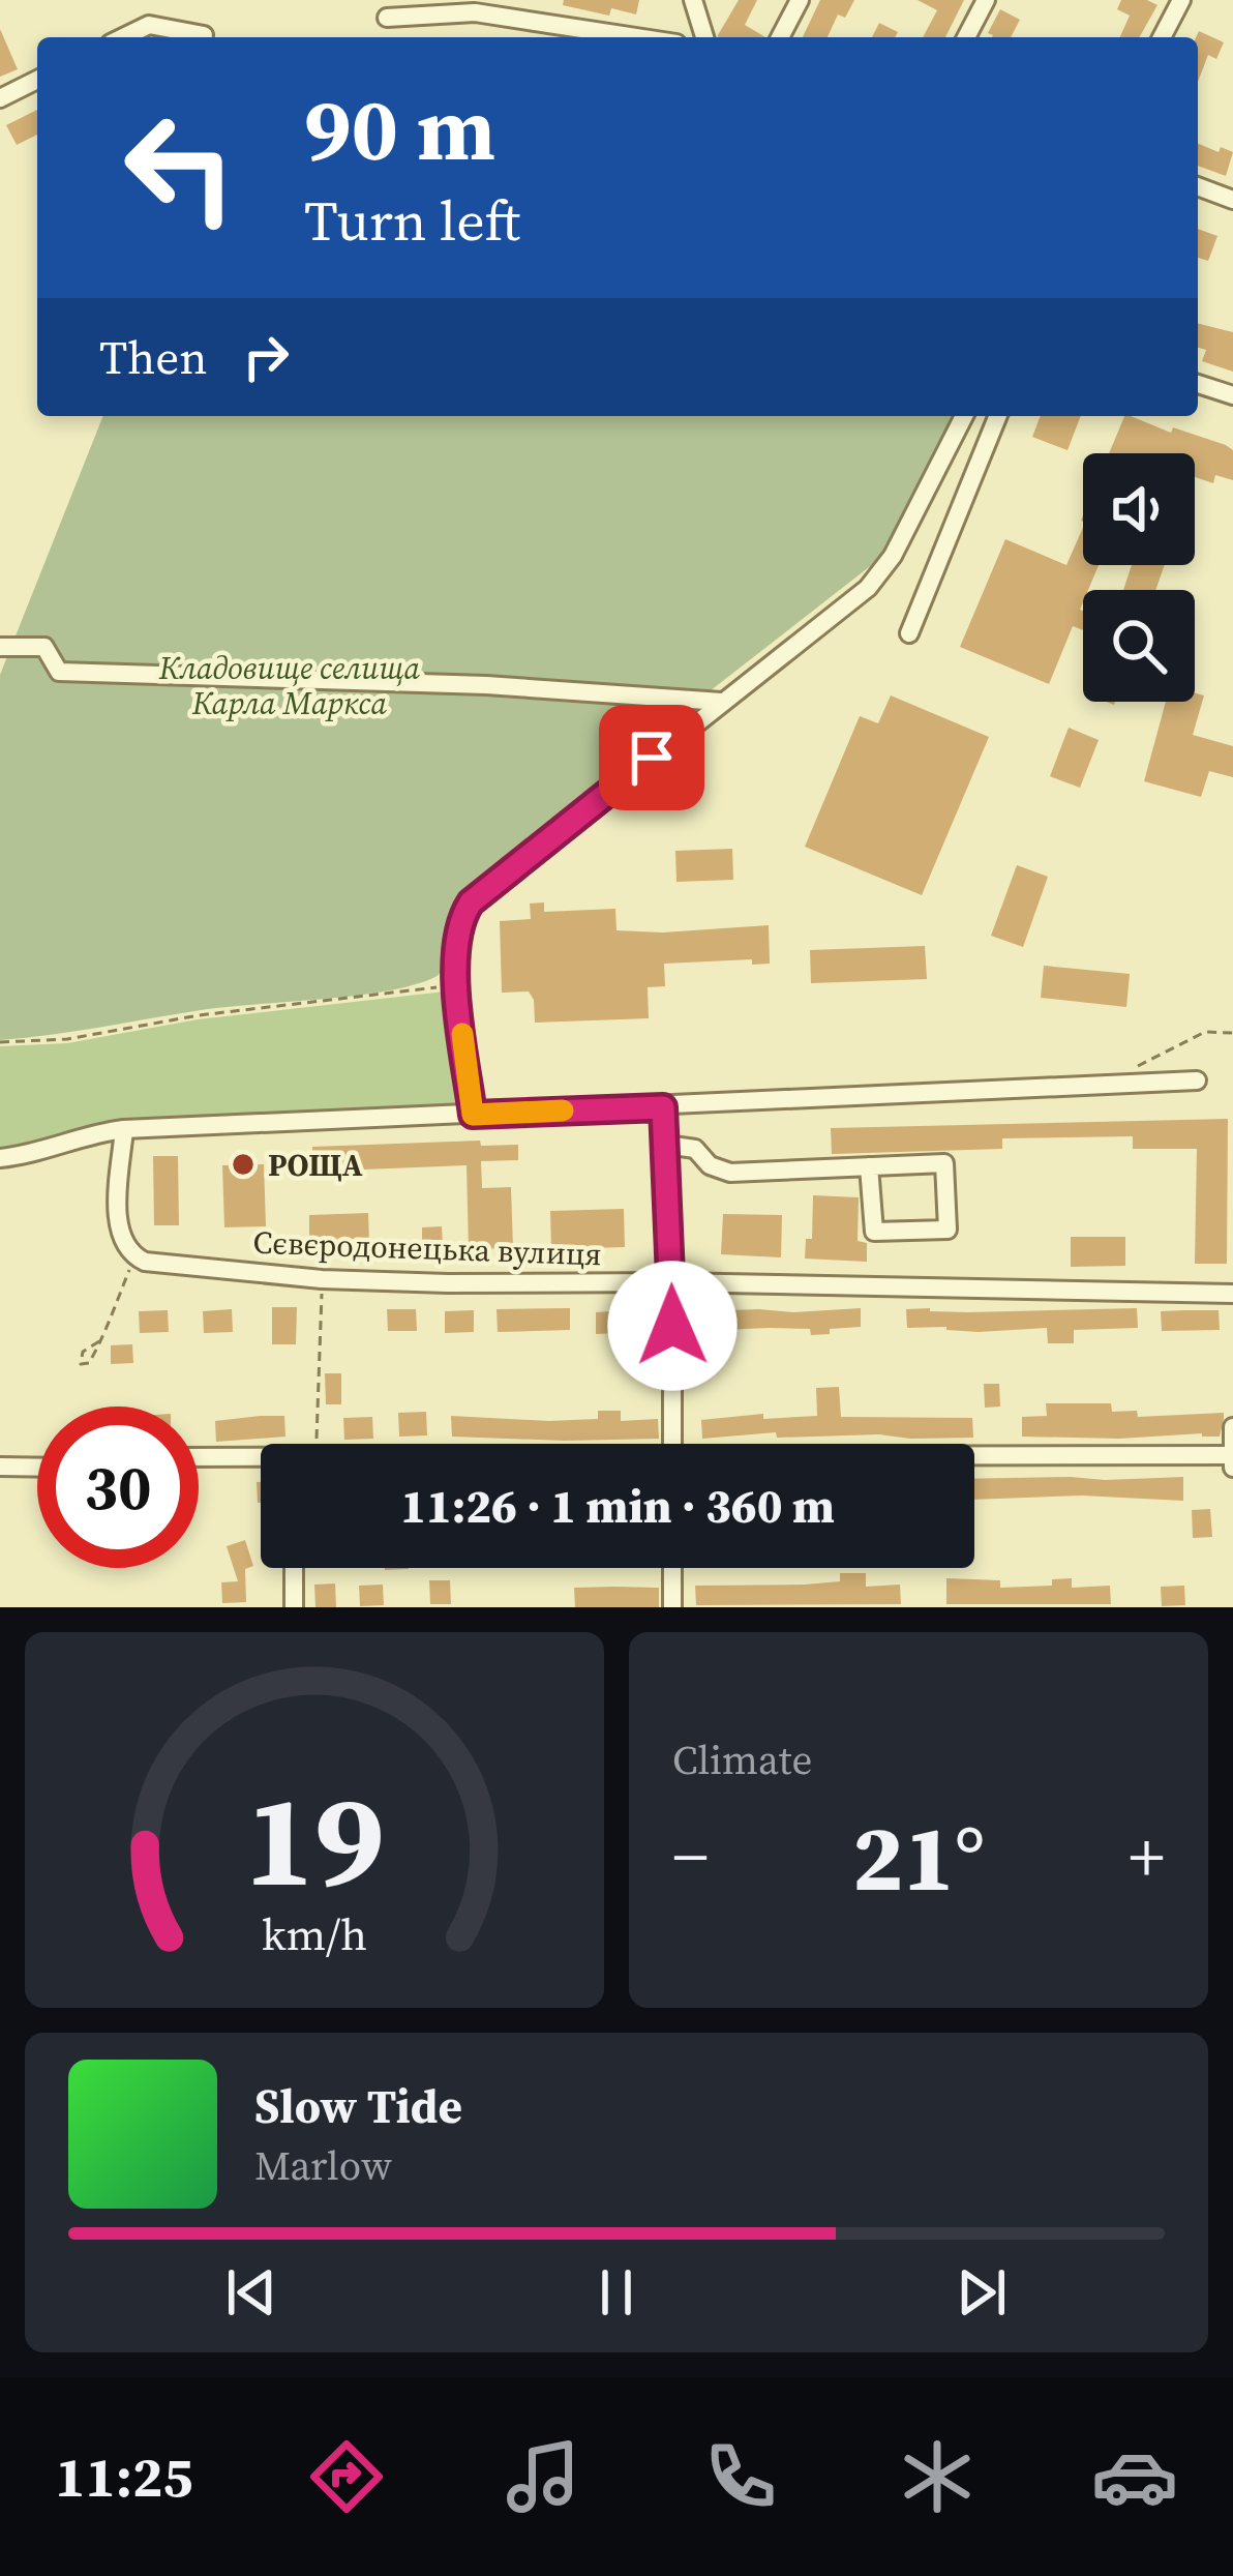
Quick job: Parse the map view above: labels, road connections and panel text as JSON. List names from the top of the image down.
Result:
{
  "streets": {
    "street": ["Сєвєродонецька вулиця"]
  },
  "parks": ["Кладовище селища Карла Маркса"],
  "places": ["РОЩА"],
  "page": {
    "turn": ["90 m", "Turn left"],
    "then": "Then",
    "limit": "30",
    "trip": "11:26 · 1 min · 360 m",
    "tile": "Climate",
    "heat": ["−", "21°", "+"],
    "song": ["Slow Tide", "Marlow"],
    "tabs": "11:25",
    "gauge": ["19", "km/h"]
  }
}
